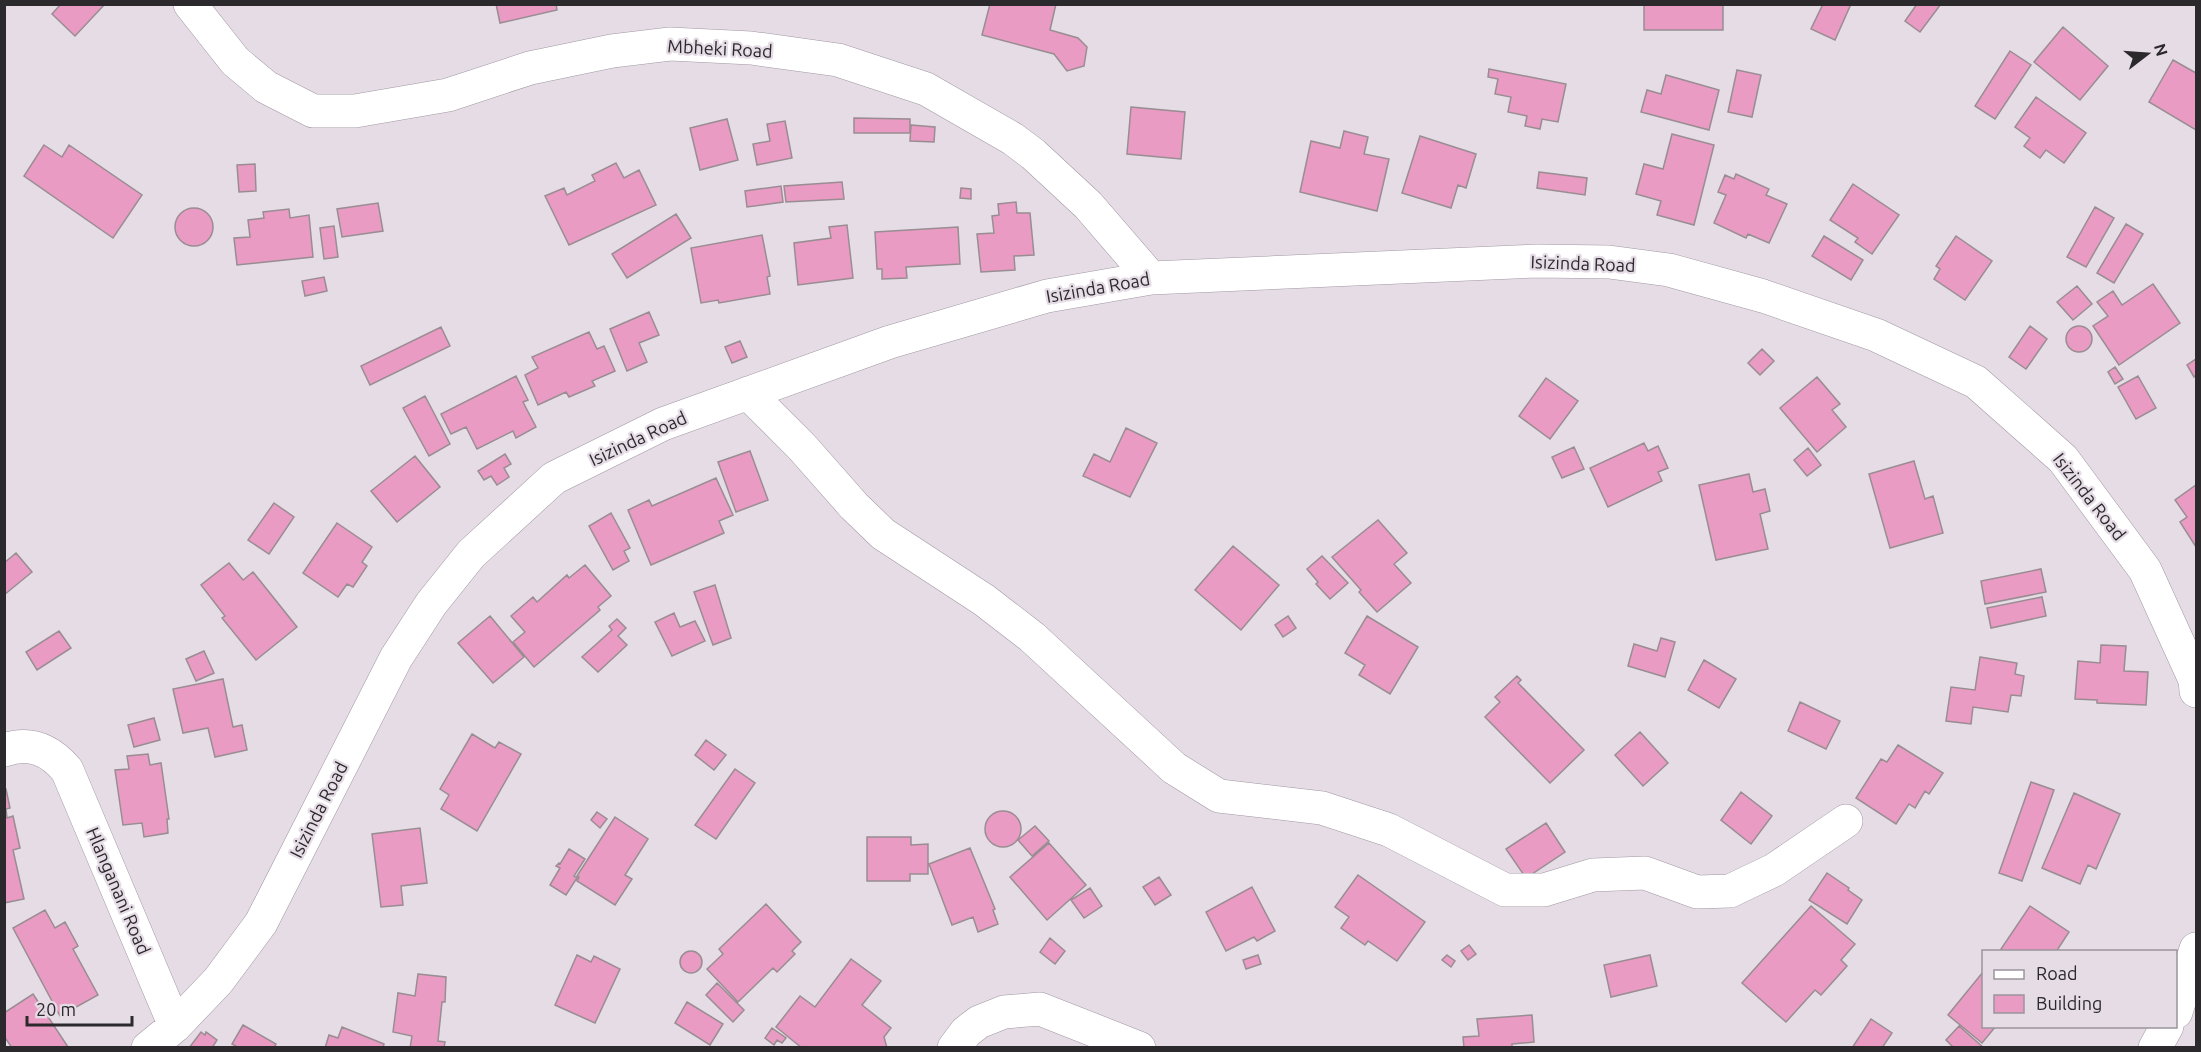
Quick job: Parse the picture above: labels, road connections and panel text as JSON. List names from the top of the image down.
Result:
{
  "streets": {
    "street": ["Mbheki Road", "Isizinda Road", "Hlanganani Road"]
  },
  "crossings": [
    ["Mbheki Road", "Isizinda Road"],
    ["Isizinda Road", "Hlanganani Road"]
  ],
  "legend": ["Road", "Building"],
  "scale_bar": "20 m",
  "north": "right"
}
